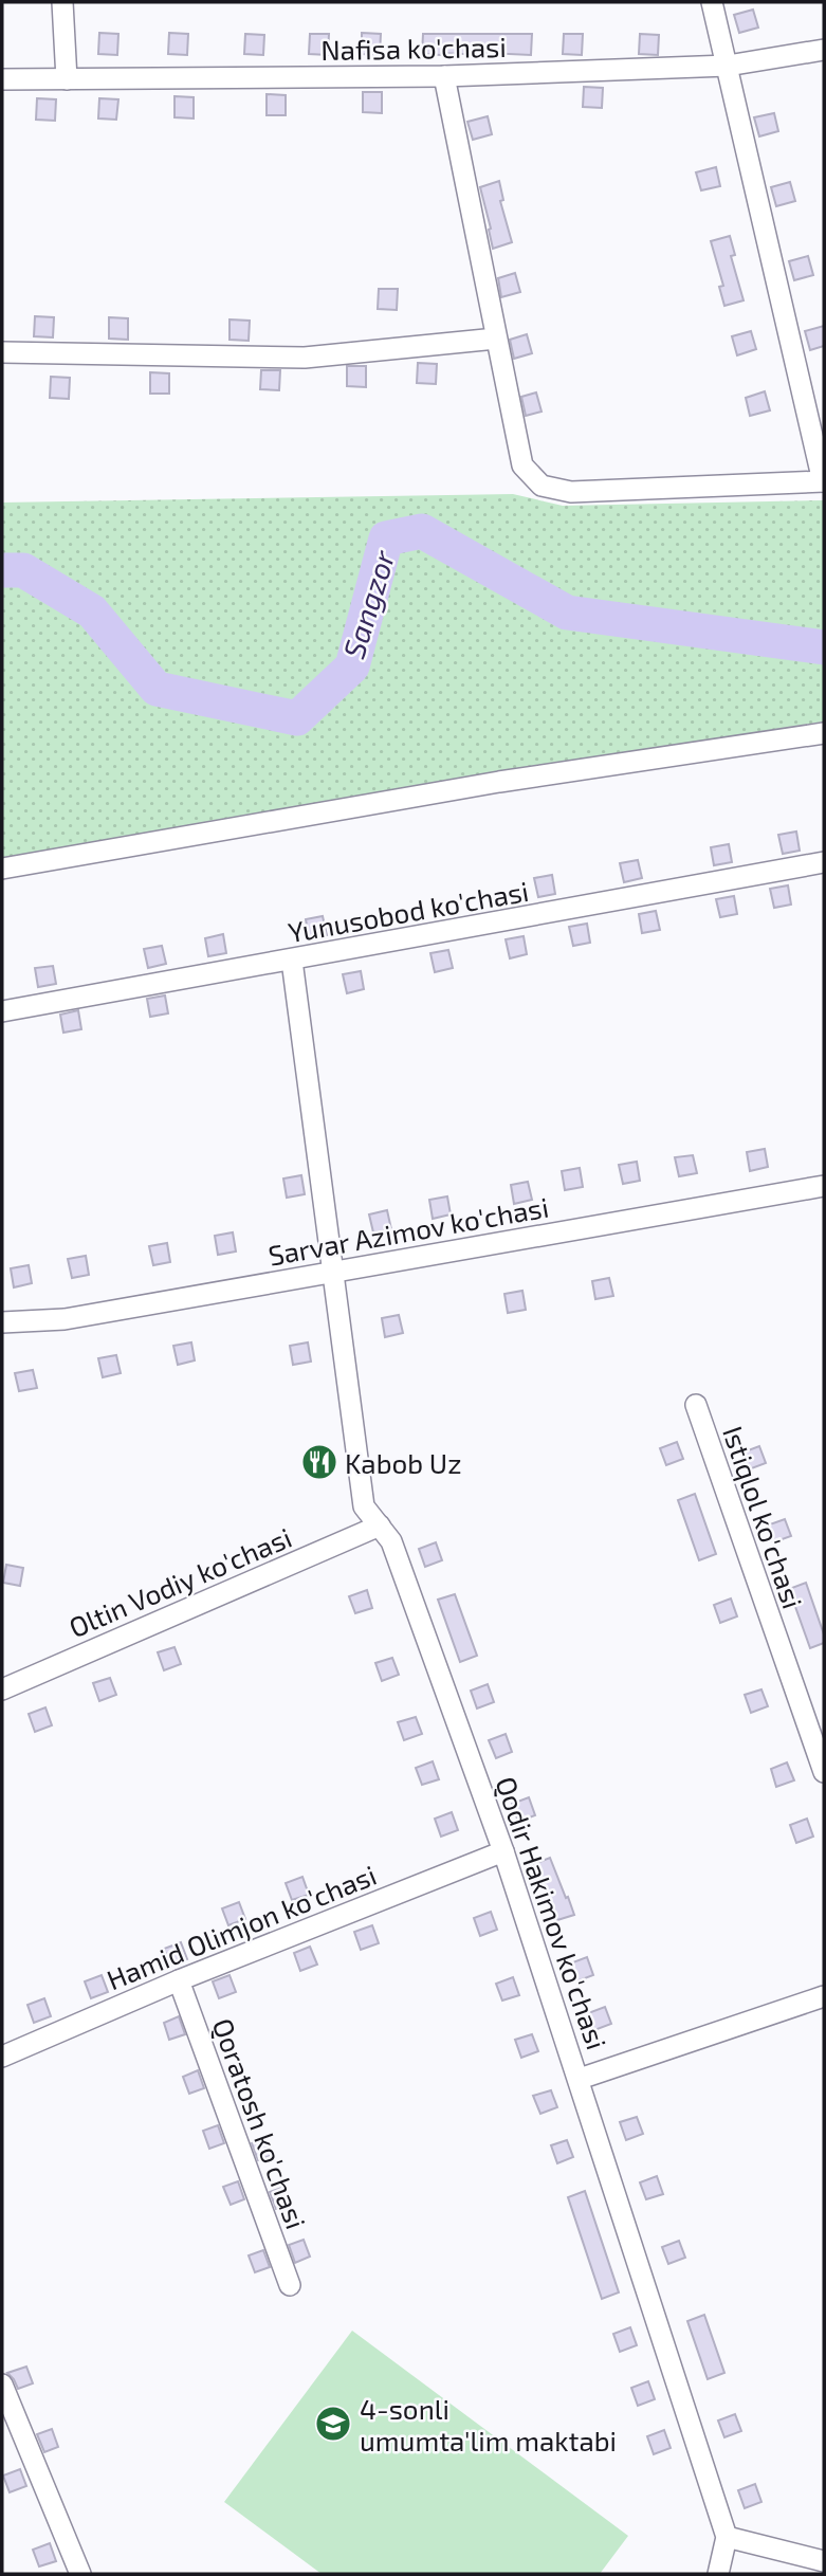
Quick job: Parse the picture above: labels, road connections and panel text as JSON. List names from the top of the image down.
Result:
{
  "streets": {
    "street": [
      "Nafisa ko'chasi",
      "Yunusobod ko'chasi",
      "Sarvar Azimov ko'chasi",
      "Istiqlol ko'chasi",
      "Oltin Vodiy ko'chasi",
      "Qodir Hakimov ko'chasi",
      "Hamid Olimjon ko'chasi",
      "Qoratosh ko'chasi"
    ]
  },
  "crossings": [
    ["Yunusobod ko'chasi", "Qodir Hakimov ko'chasi"],
    ["Sarvar Azimov ko'chasi", "Qodir Hakimov ko'chasi"],
    ["Oltin Vodiy ko'chasi", "Qodir Hakimov ko'chasi"],
    ["Qodir Hakimov ko'chasi", "Hamid Olimjon ko'chasi"],
    ["Hamid Olimjon ko'chasi", "Qoratosh ko'chasi"]
  ],
  "water": ["Sangzor"],
  "places": {
    "restaurant": ["Kabob Uz"],
    "school or university": ["4-sonli umumta'lim maktabi"]
  }
}
